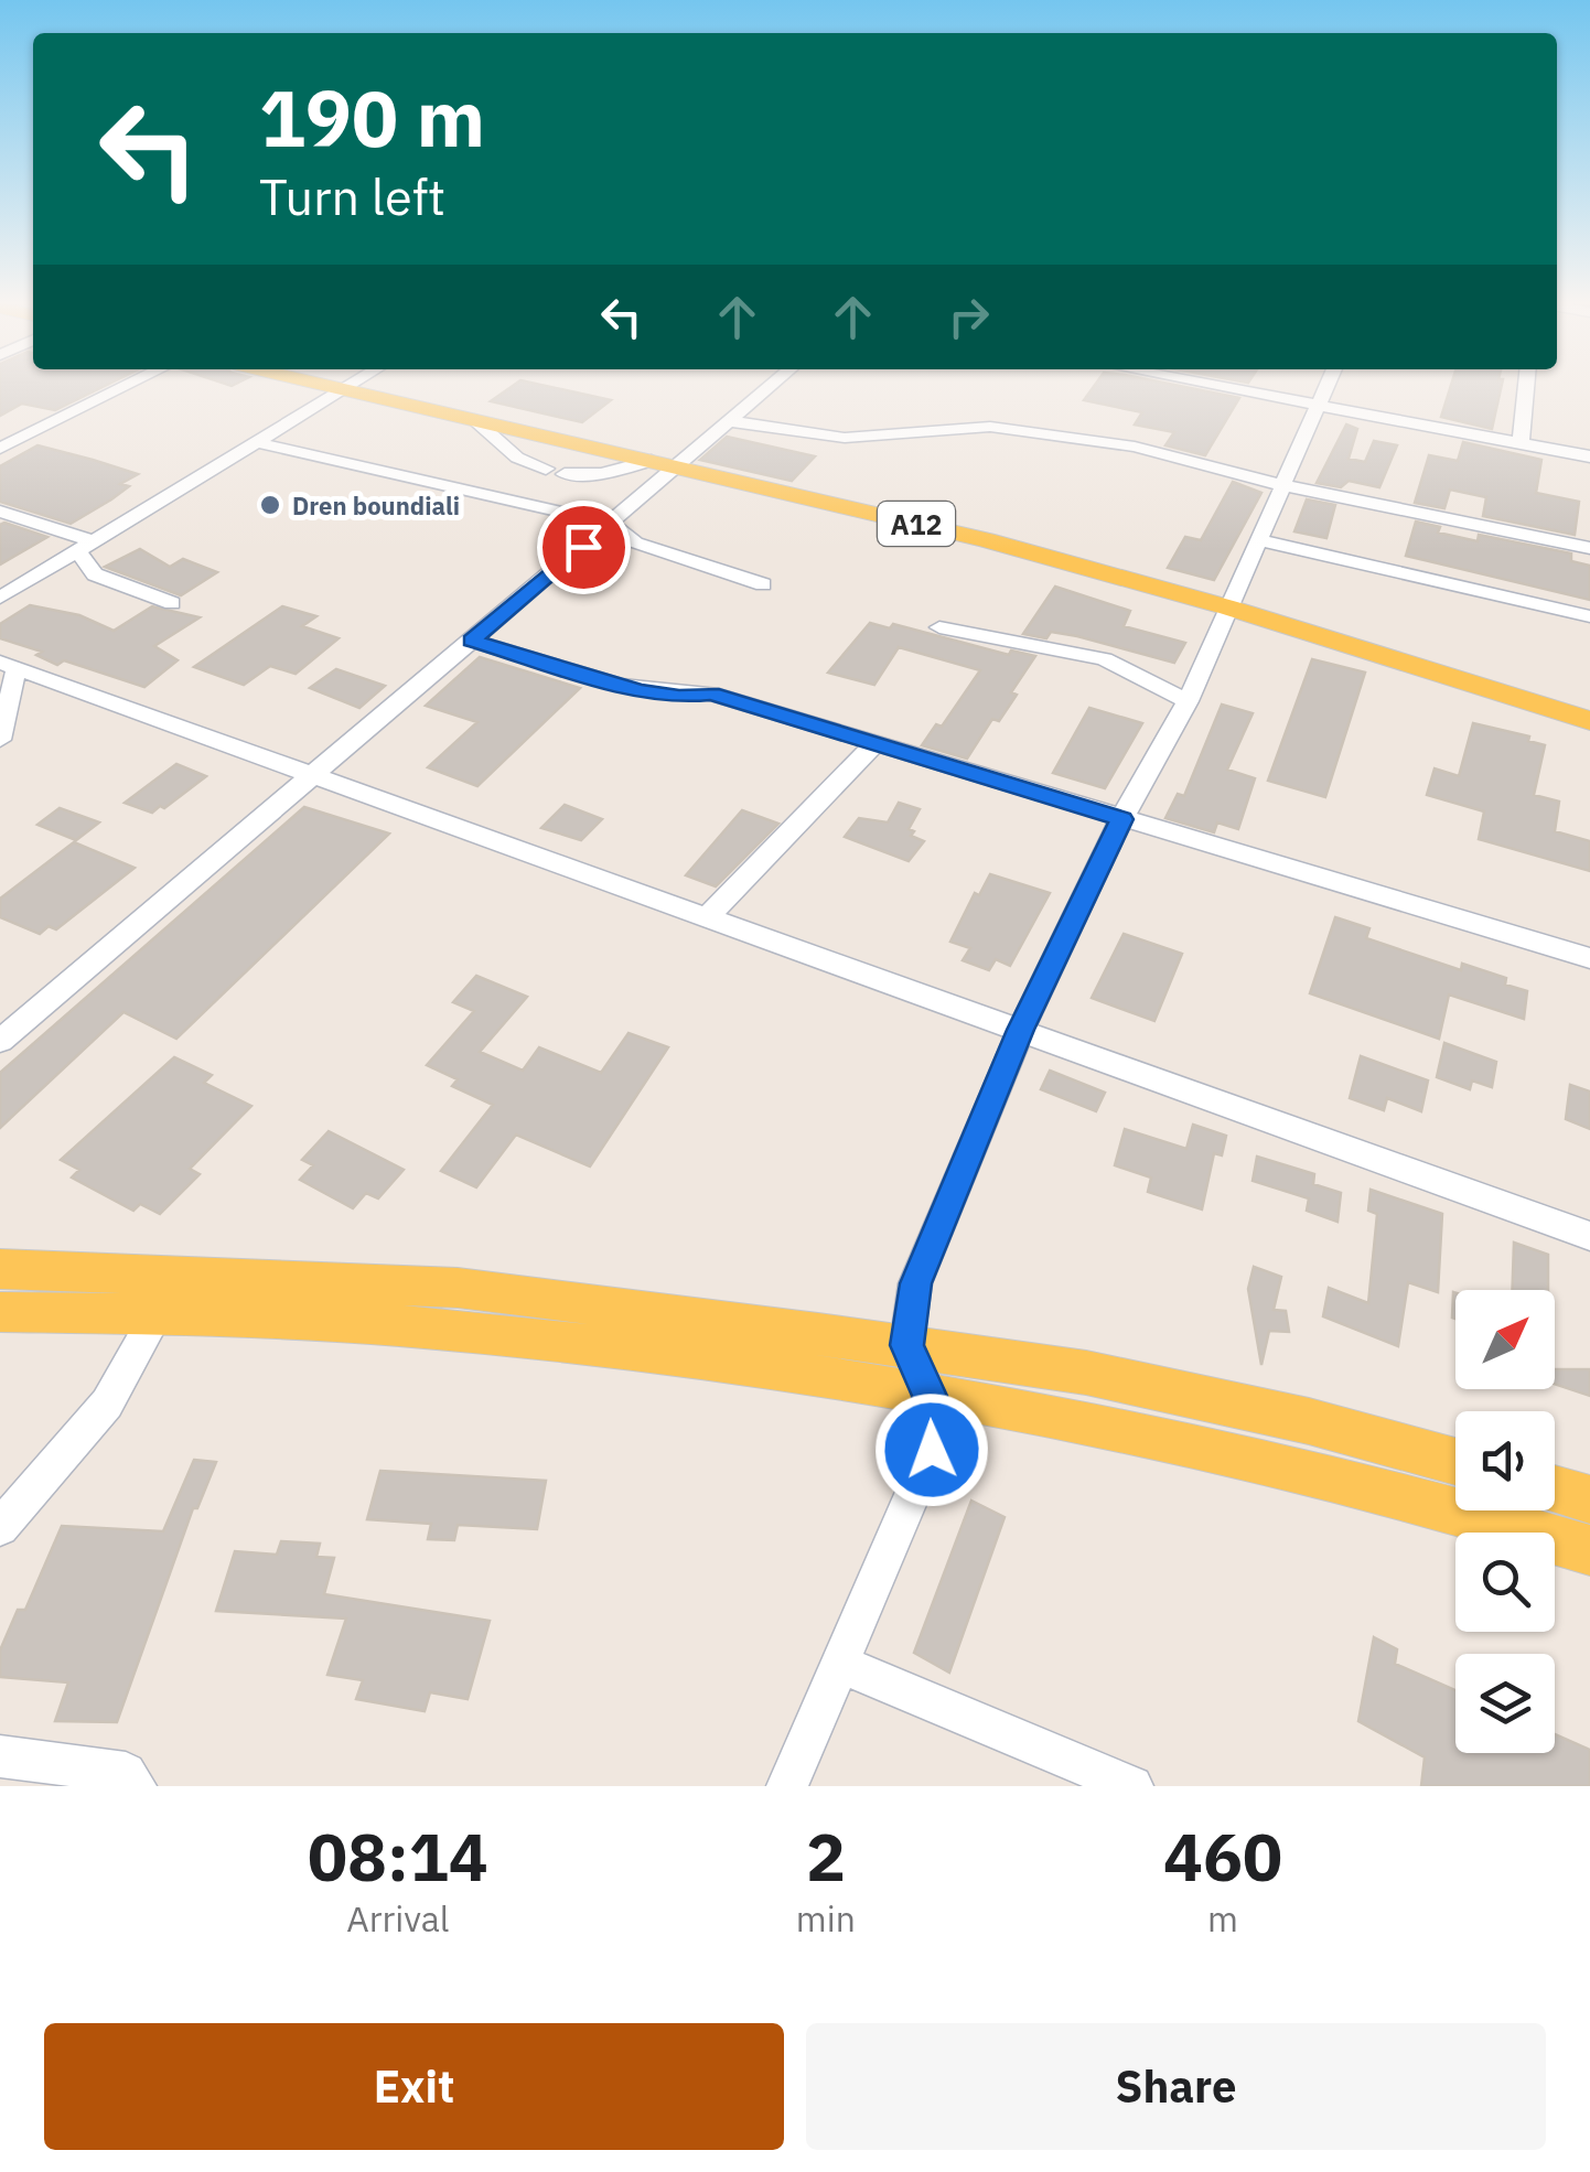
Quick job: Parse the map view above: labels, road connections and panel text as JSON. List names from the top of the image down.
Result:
{
  "streets": {
    "main road": ["A12"]
  },
  "places": ["Dren boundiali"],
  "north": "top right",
  "page": {
    "turn": ["190 m", "Turn left"],
    "eta": [
      "08:14",
      "Arrival",
      "2",
      "min",
      "460",
      "m"
    ],
    "buttons": ["Exit", "Share"]
  }
}
